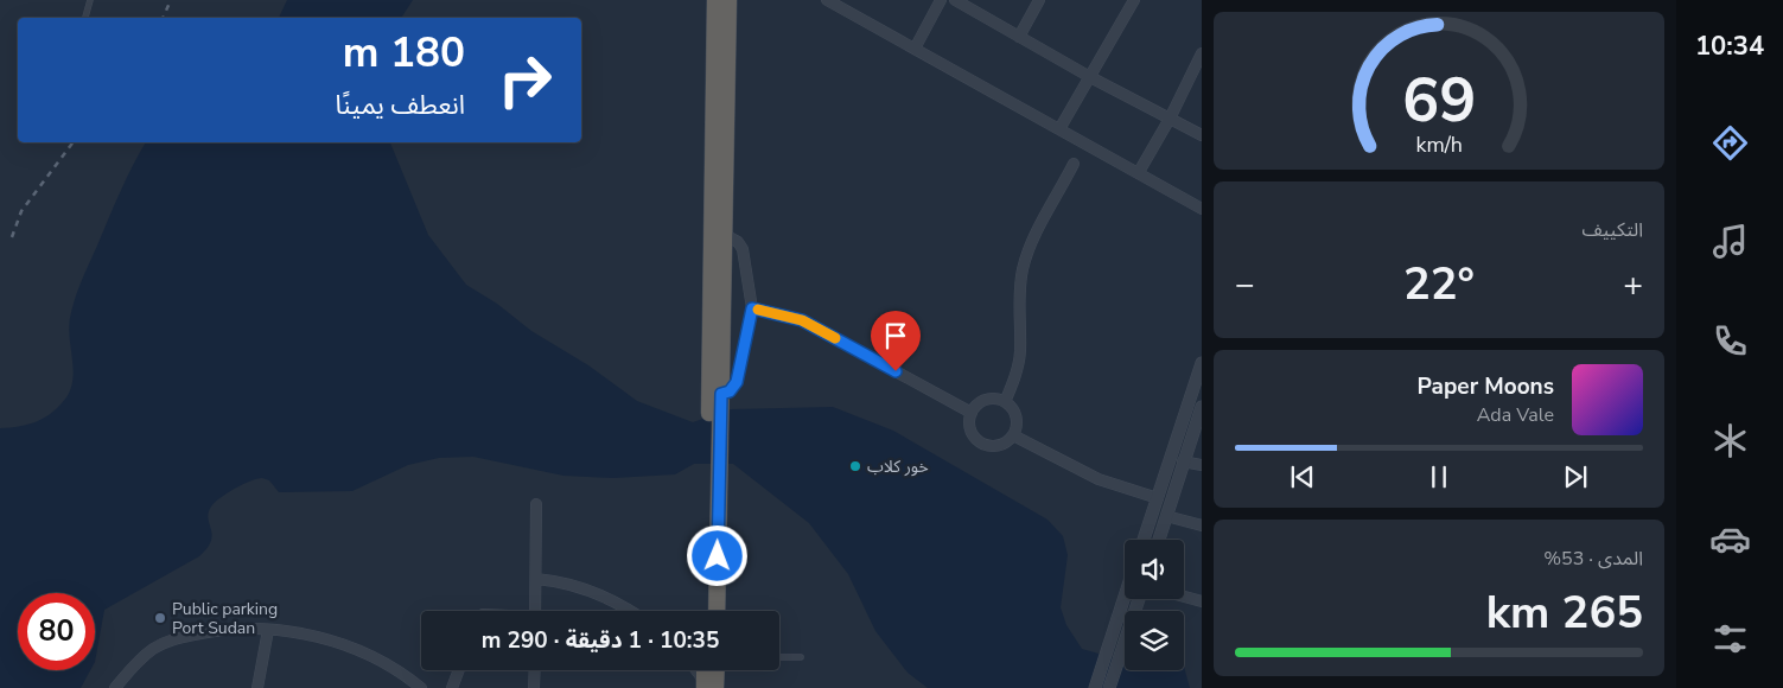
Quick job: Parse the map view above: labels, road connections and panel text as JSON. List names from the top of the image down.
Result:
{
  "places": ["خور كلاب", "Public parking Port Sudan"],
  "page": {
    "tabs": "10:34",
    "turn": ["180 m", "انعطف يمينًا"],
    "tile": [
      "التكييف",
      ["المدى · 53%", "265 km"]
    ],
    "heat": ["−", "22°", "+"],
    "song": ["Paper Moons", "Ada Vale"],
    "limit": "80",
    "trip": "10:35 · 1 دقيقة · 290 m",
    "gauge": ["69", "km/h"]
  }
}
